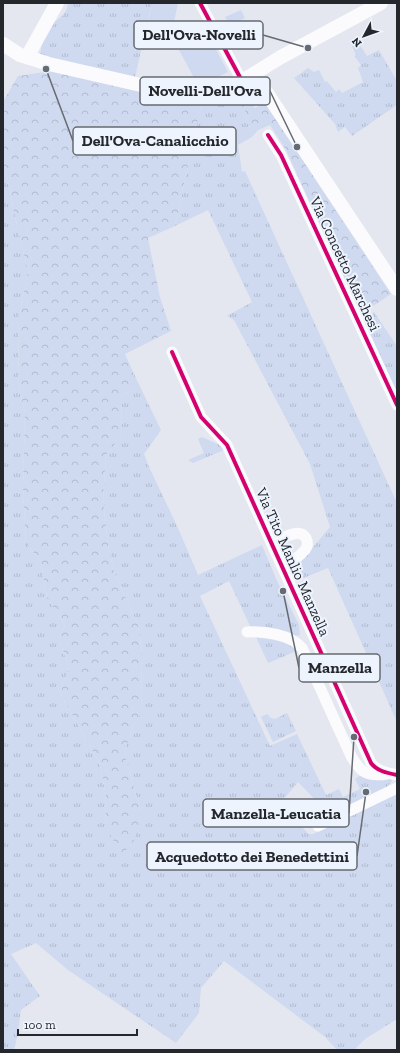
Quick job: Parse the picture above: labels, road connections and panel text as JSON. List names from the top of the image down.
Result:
{
  "streets": {
    "street": ["Via Concetto Marchesi", "Via Tito Manlio Manzella"]
  },
  "places": [
    "Dell'Ova-Novelli",
    "Dell'Ova-Canalicchio",
    "Novelli-Dell'Ova",
    "Manzella",
    "Manzella-Leucatia",
    "Acquedotto dei Benedettini"
  ],
  "scale_bar": "100 m",
  "north": "bottom left"
}
